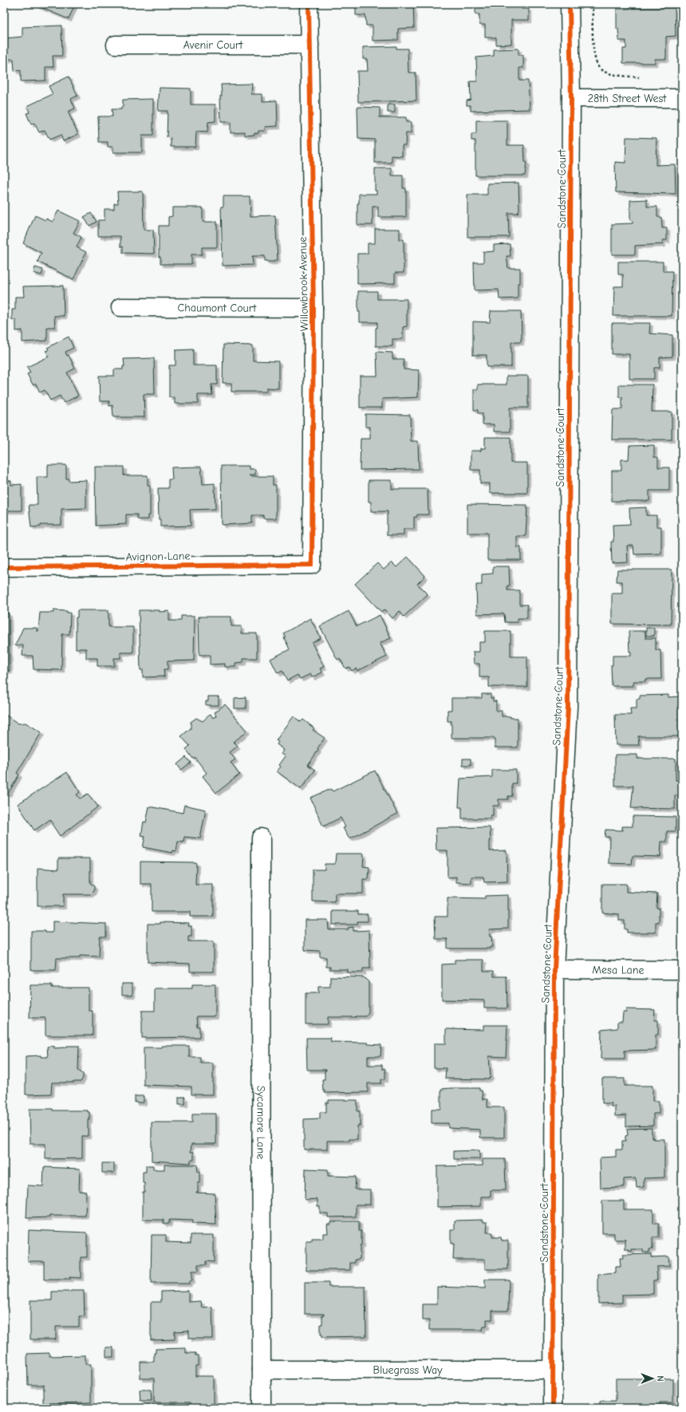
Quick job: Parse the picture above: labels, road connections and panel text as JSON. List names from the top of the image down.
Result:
{
  "streets": {
    "street": [
      "Avenir Court",
      "28th Street West",
      "Sandstone Court",
      "Willowbrook Avenue",
      "Chaumont Court",
      "Avignon Lane",
      "Mesa Lane",
      "Sycamore Lane",
      "Bluegrass Way"
    ]
  },
  "crossings": [
    ["Avenir Court", "Willowbrook Avenue"],
    ["28th Street West", "Sandstone Court"],
    ["Sandstone Court", "Mesa Lane"],
    ["Sandstone Court", "Bluegrass Way"],
    ["Willowbrook Avenue", "Chaumont Court"],
    ["Willowbrook Avenue", "Avignon Lane"],
    ["Sycamore Lane", "Bluegrass Way"]
  ],
  "north": "right"
}
